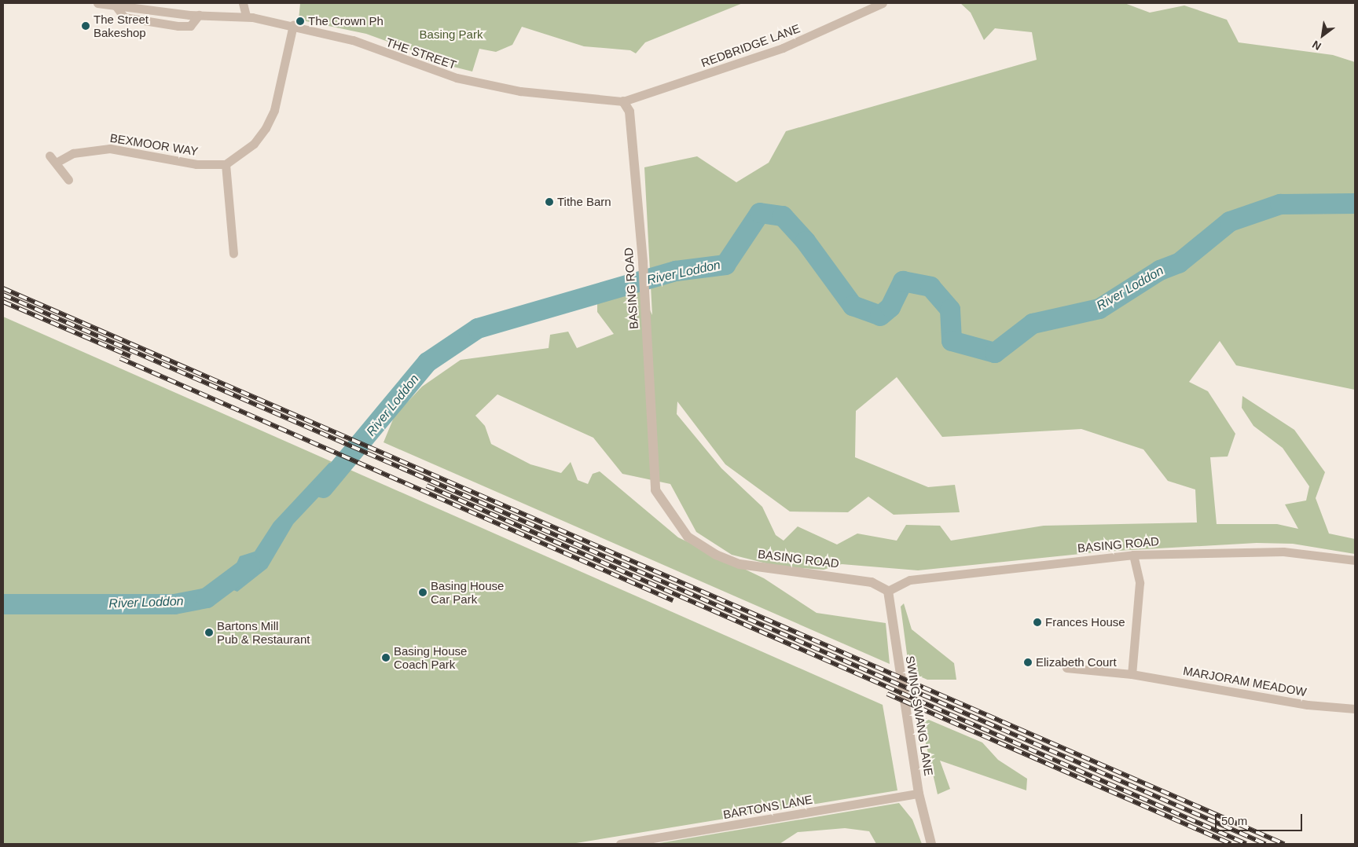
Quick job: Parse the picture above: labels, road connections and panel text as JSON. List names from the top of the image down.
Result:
{
  "streets": {
    "street": [
      "REDBRIDGE LANE",
      "THE STREET",
      "BEXMOOR WAY",
      "BASING ROAD",
      "MARJORAM MEADOW",
      "SWING SWANG LANE",
      "BARTONS LANE"
    ]
  },
  "crossings": [
    ["REDBRIDGE LANE", "THE STREET"],
    ["REDBRIDGE LANE", "BASING ROAD"],
    ["THE STREET", "BASING ROAD"],
    ["BASING ROAD", "SWING SWANG LANE"],
    ["SWING SWANG LANE", "BARTONS LANE"]
  ],
  "water": ["River Loddon"],
  "parks": ["Basing Park"],
  "places": [
    "The Crown Ph",
    "The Street Bakeshop",
    "Tithe Barn",
    "Basing House Car Park",
    "Frances House",
    "Bartons Mill Pub & Restaurant",
    "Basing House Coach Park",
    "Elizabeth Court"
  ],
  "scale_bar": "50 m",
  "north": "bottom left"
}
